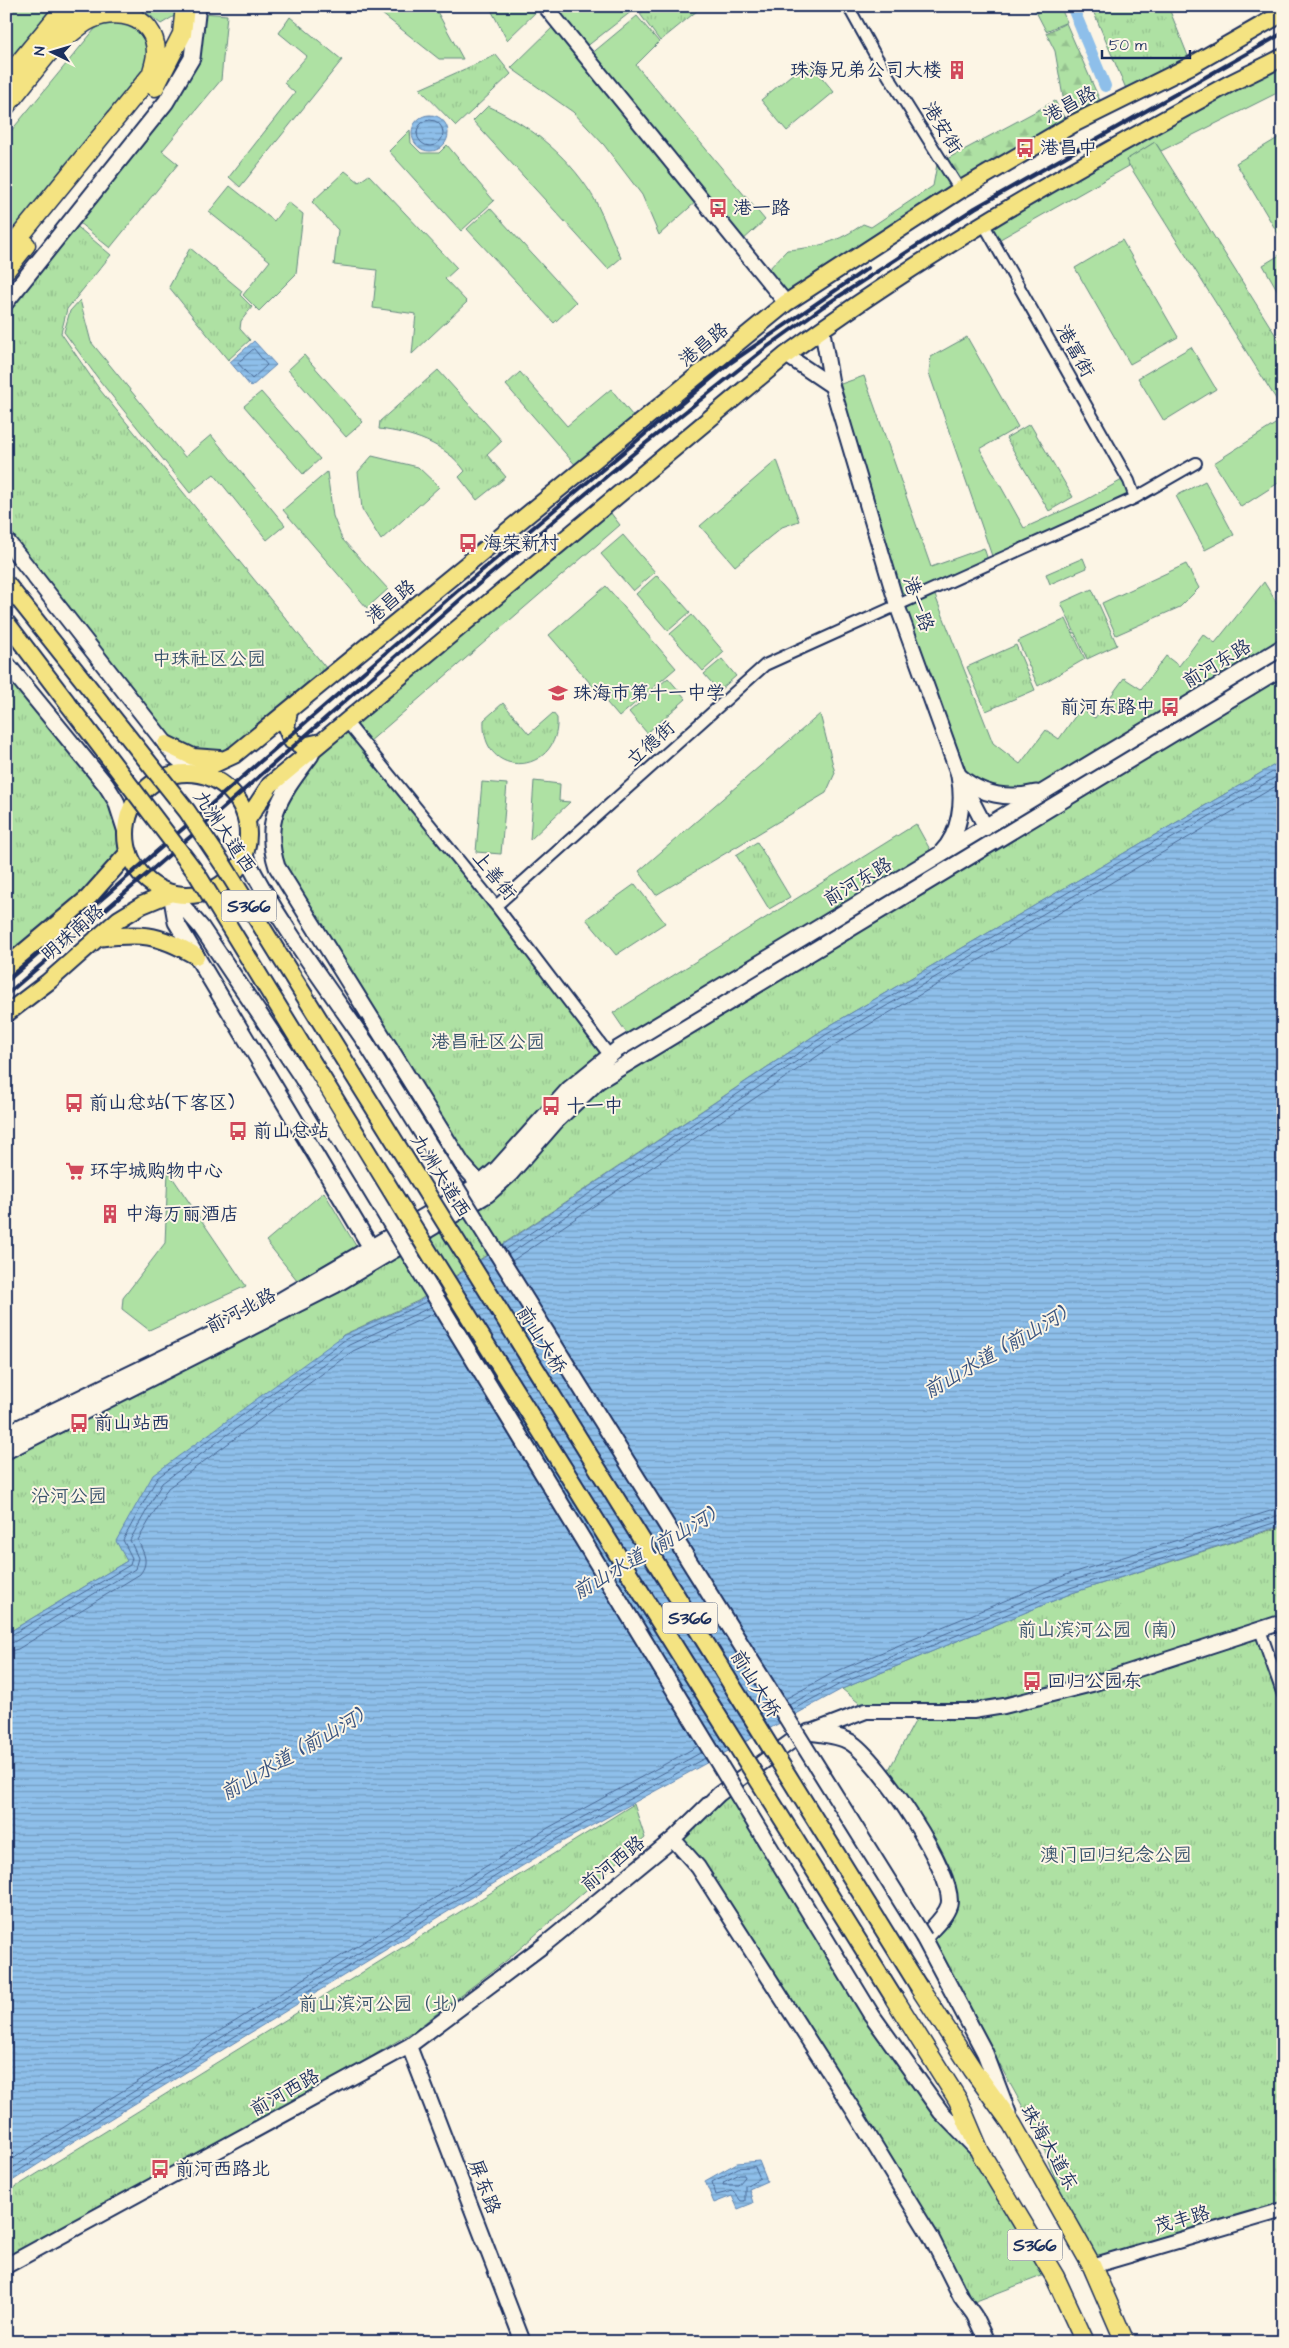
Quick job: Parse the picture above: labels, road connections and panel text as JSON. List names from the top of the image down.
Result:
{
  "streets": {
    "highway": ["S366", "珠海大道东"],
    "main road": [
      "港昌路",
      "前河东路",
      "九洲大道西",
      "明珠南路",
      "前河北路",
      "前山大桥"
    ],
    "street": [
      "港安街",
      "港富街",
      "港一路",
      "立德街",
      "上善街",
      "前河西路",
      "屏东路",
      "茂丰路"
    ]
  },
  "crossings": [
    ["港昌路", "港安街"],
    ["港昌路", "明珠南路"],
    ["港一路", "前河东路"],
    ["港一路", "立德街"],
    ["前河东路", "上善街"],
    ["前河东路", "前河北路"],
    ["立德街", "上善街"],
    ["九洲大道西", "前山大桥"],
    ["前山大桥", "珠海大道东"],
    ["前河西路", "屏东路"],
    ["珠海大道东", "茂丰路"]
  ],
  "water": ["前山水道 (前山河)"],
  "parks": [
    "中珠社区公园",
    "港昌社区公园",
    "沿河公园",
    "前山滨河公园（南）",
    "澳门回归纪念公园",
    "前山滨河公园（北）"
  ],
  "places": {
    "building": ["珠海兄弟公司大楼", "中海万丽酒店"],
    "bus stop": [
      "港昌中",
      "港一路",
      "海荣新村",
      "前河东路中",
      "前山总站(下客区)",
      "十一中",
      "前山总站",
      "前山站西",
      "回归公园东",
      "前河西路北"
    ],
    "school or university": ["珠海市第十一中学"],
    "supermarket": ["环宇城购物中心"]
  },
  "scale_bar": "50 m",
  "north": "left"
}
